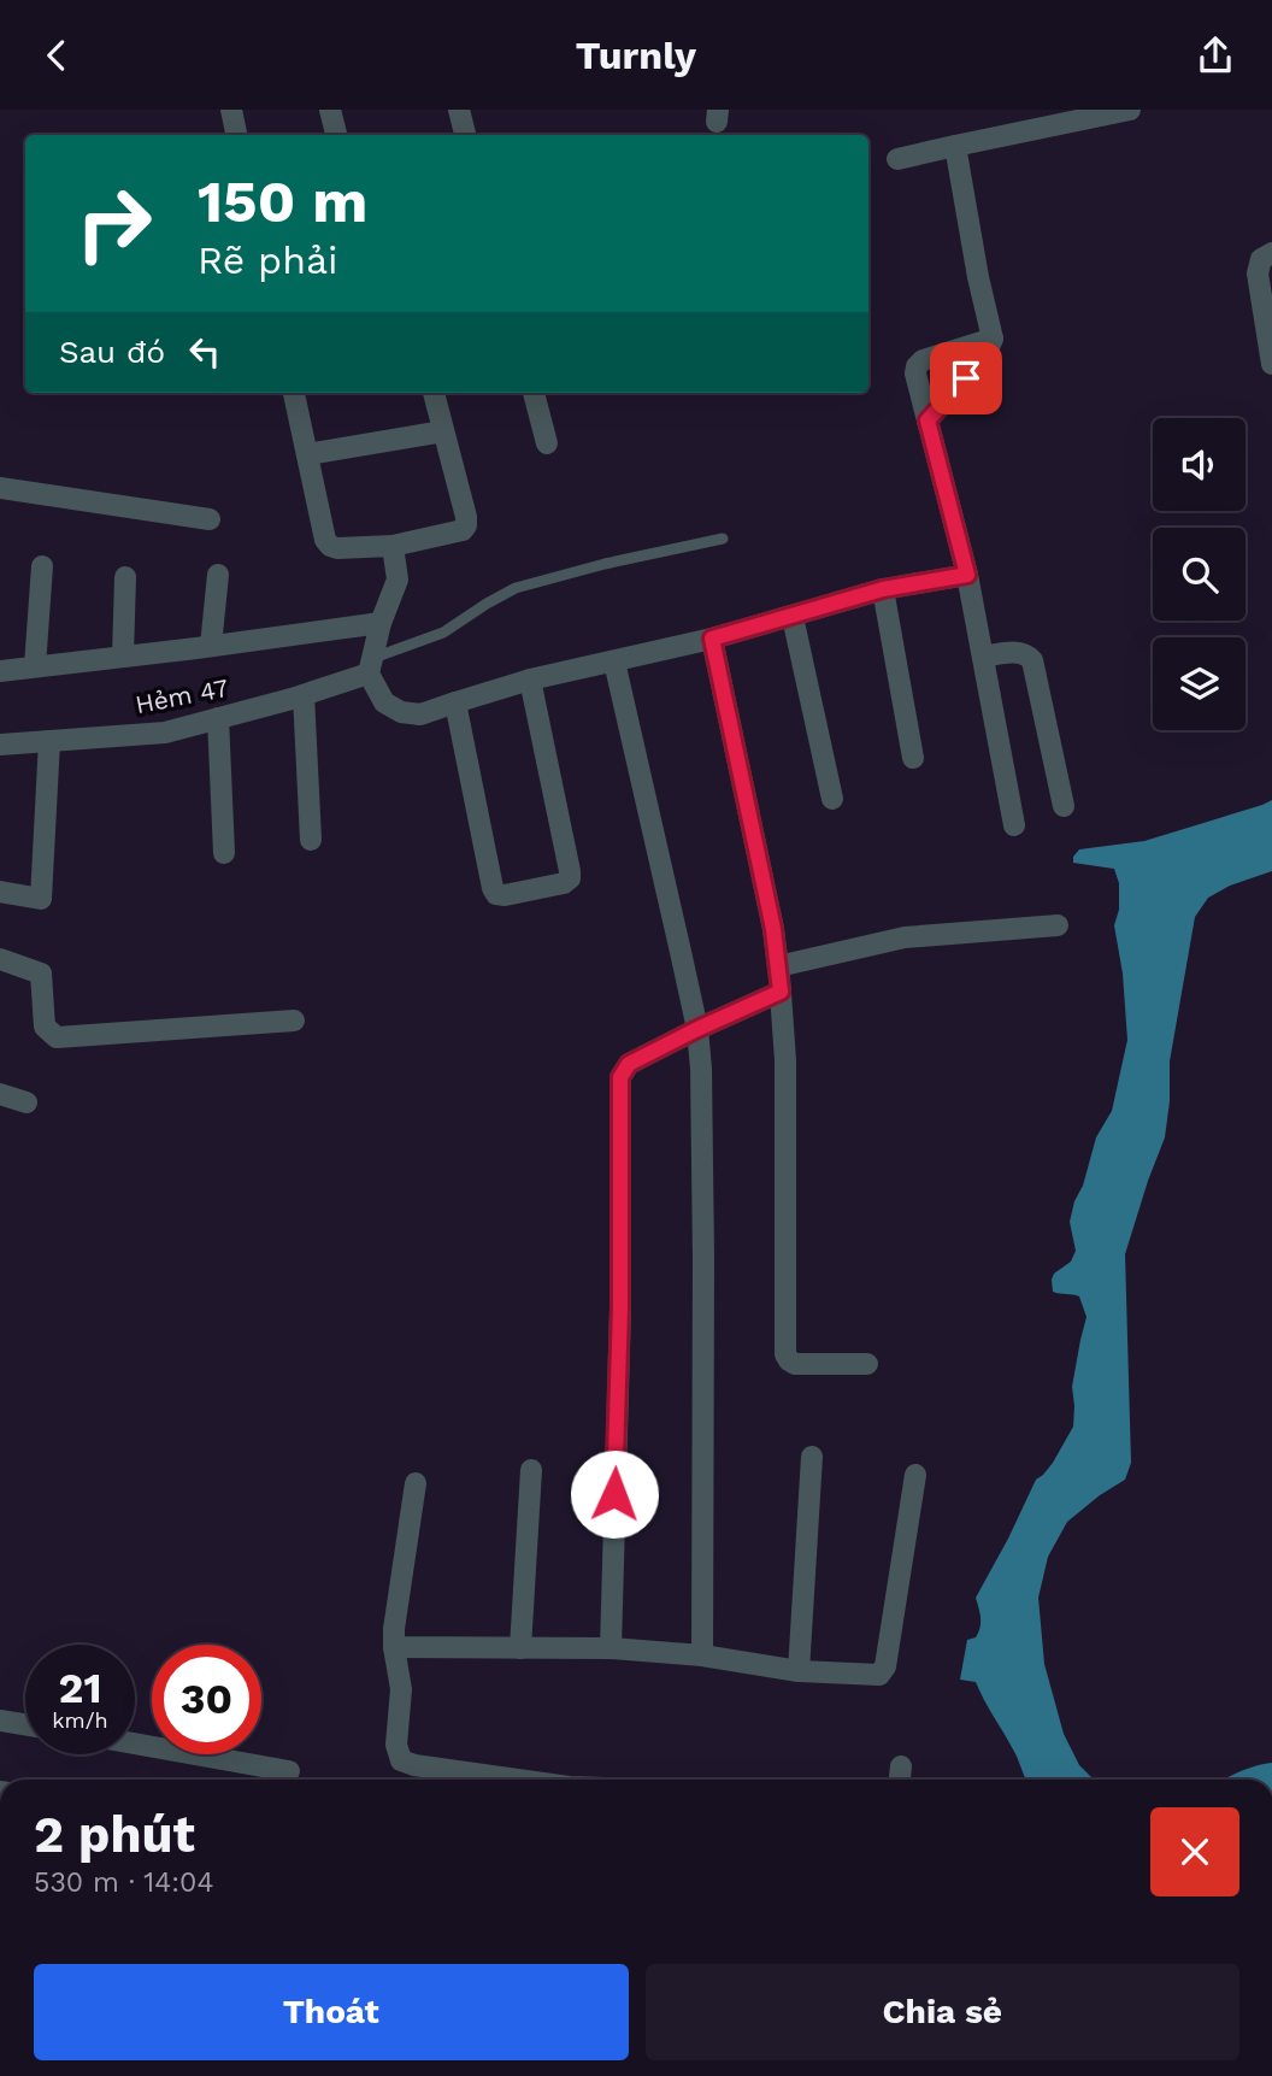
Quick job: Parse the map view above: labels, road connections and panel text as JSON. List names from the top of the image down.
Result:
{
  "streets": {
    "street": ["Hẻm 47"]
  },
  "page": {
    "header": "Turnly",
    "turn": ["150 m", "Rẽ phải"],
    "then": "Sau đó",
    "speed": "21 km/h",
    "limit": "30",
    "heading": ["2 phút", "530 m · 14:04"],
    "buttons": ["Thoát", "Chia sẻ"]
  }
}
